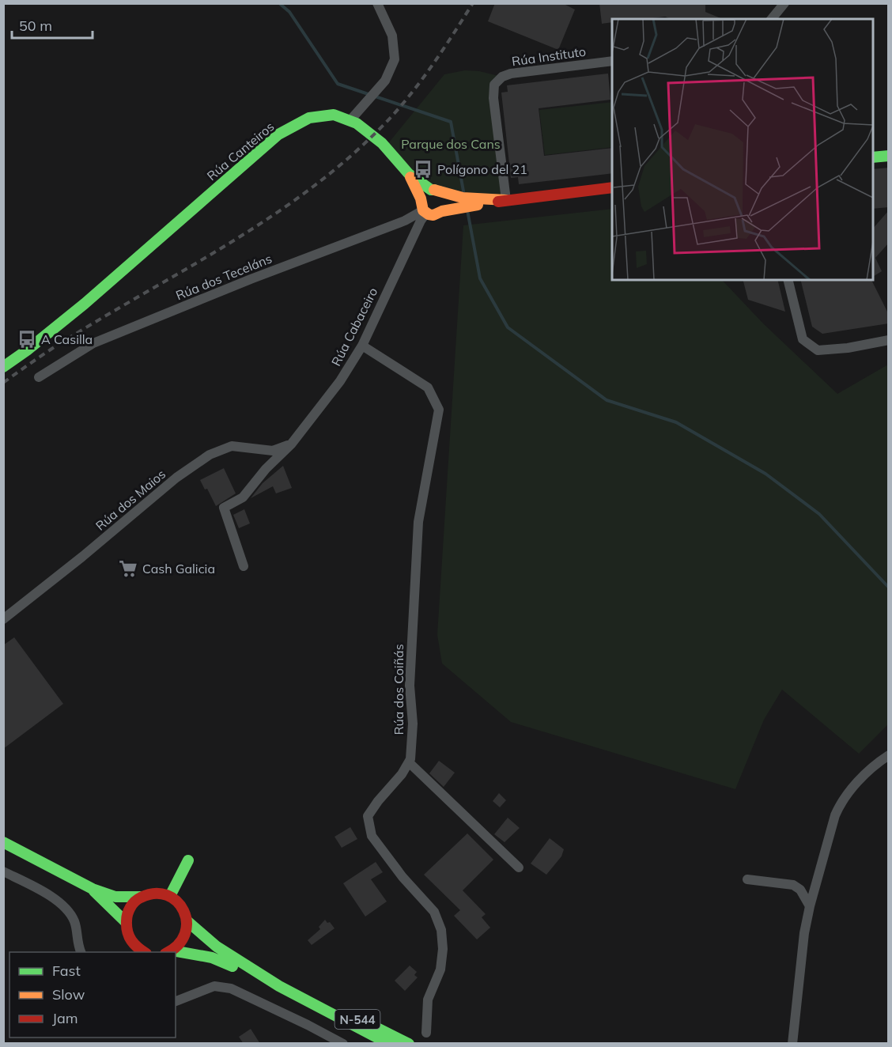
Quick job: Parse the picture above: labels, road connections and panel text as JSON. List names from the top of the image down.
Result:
{
  "streets": {
    "main road": ["Rúa Canteiros", "N-544"],
    "street": [
      "Rúa Instituto",
      "Rúa dos Teceláns",
      "Rúa Cabaceiro",
      "Rúa dos Maios",
      "Rúa dos Coiñás"
    ]
  },
  "crossings": [
    ["Rúa dos Teceláns", "Rúa Cabaceiro"],
    ["Rúa Cabaceiro", "Rúa dos Maios"],
    ["Rúa Cabaceiro", "Rúa dos Coiñás"]
  ],
  "parks": ["Parque dos Cans"],
  "places": {
    "bus stop": ["Polígono del 21", "A Casilla"],
    "supermarket": ["Cash Galicia"]
  },
  "legend": ["Fast", "Slow", "Jam"],
  "scale_bar": "50 m"
}
